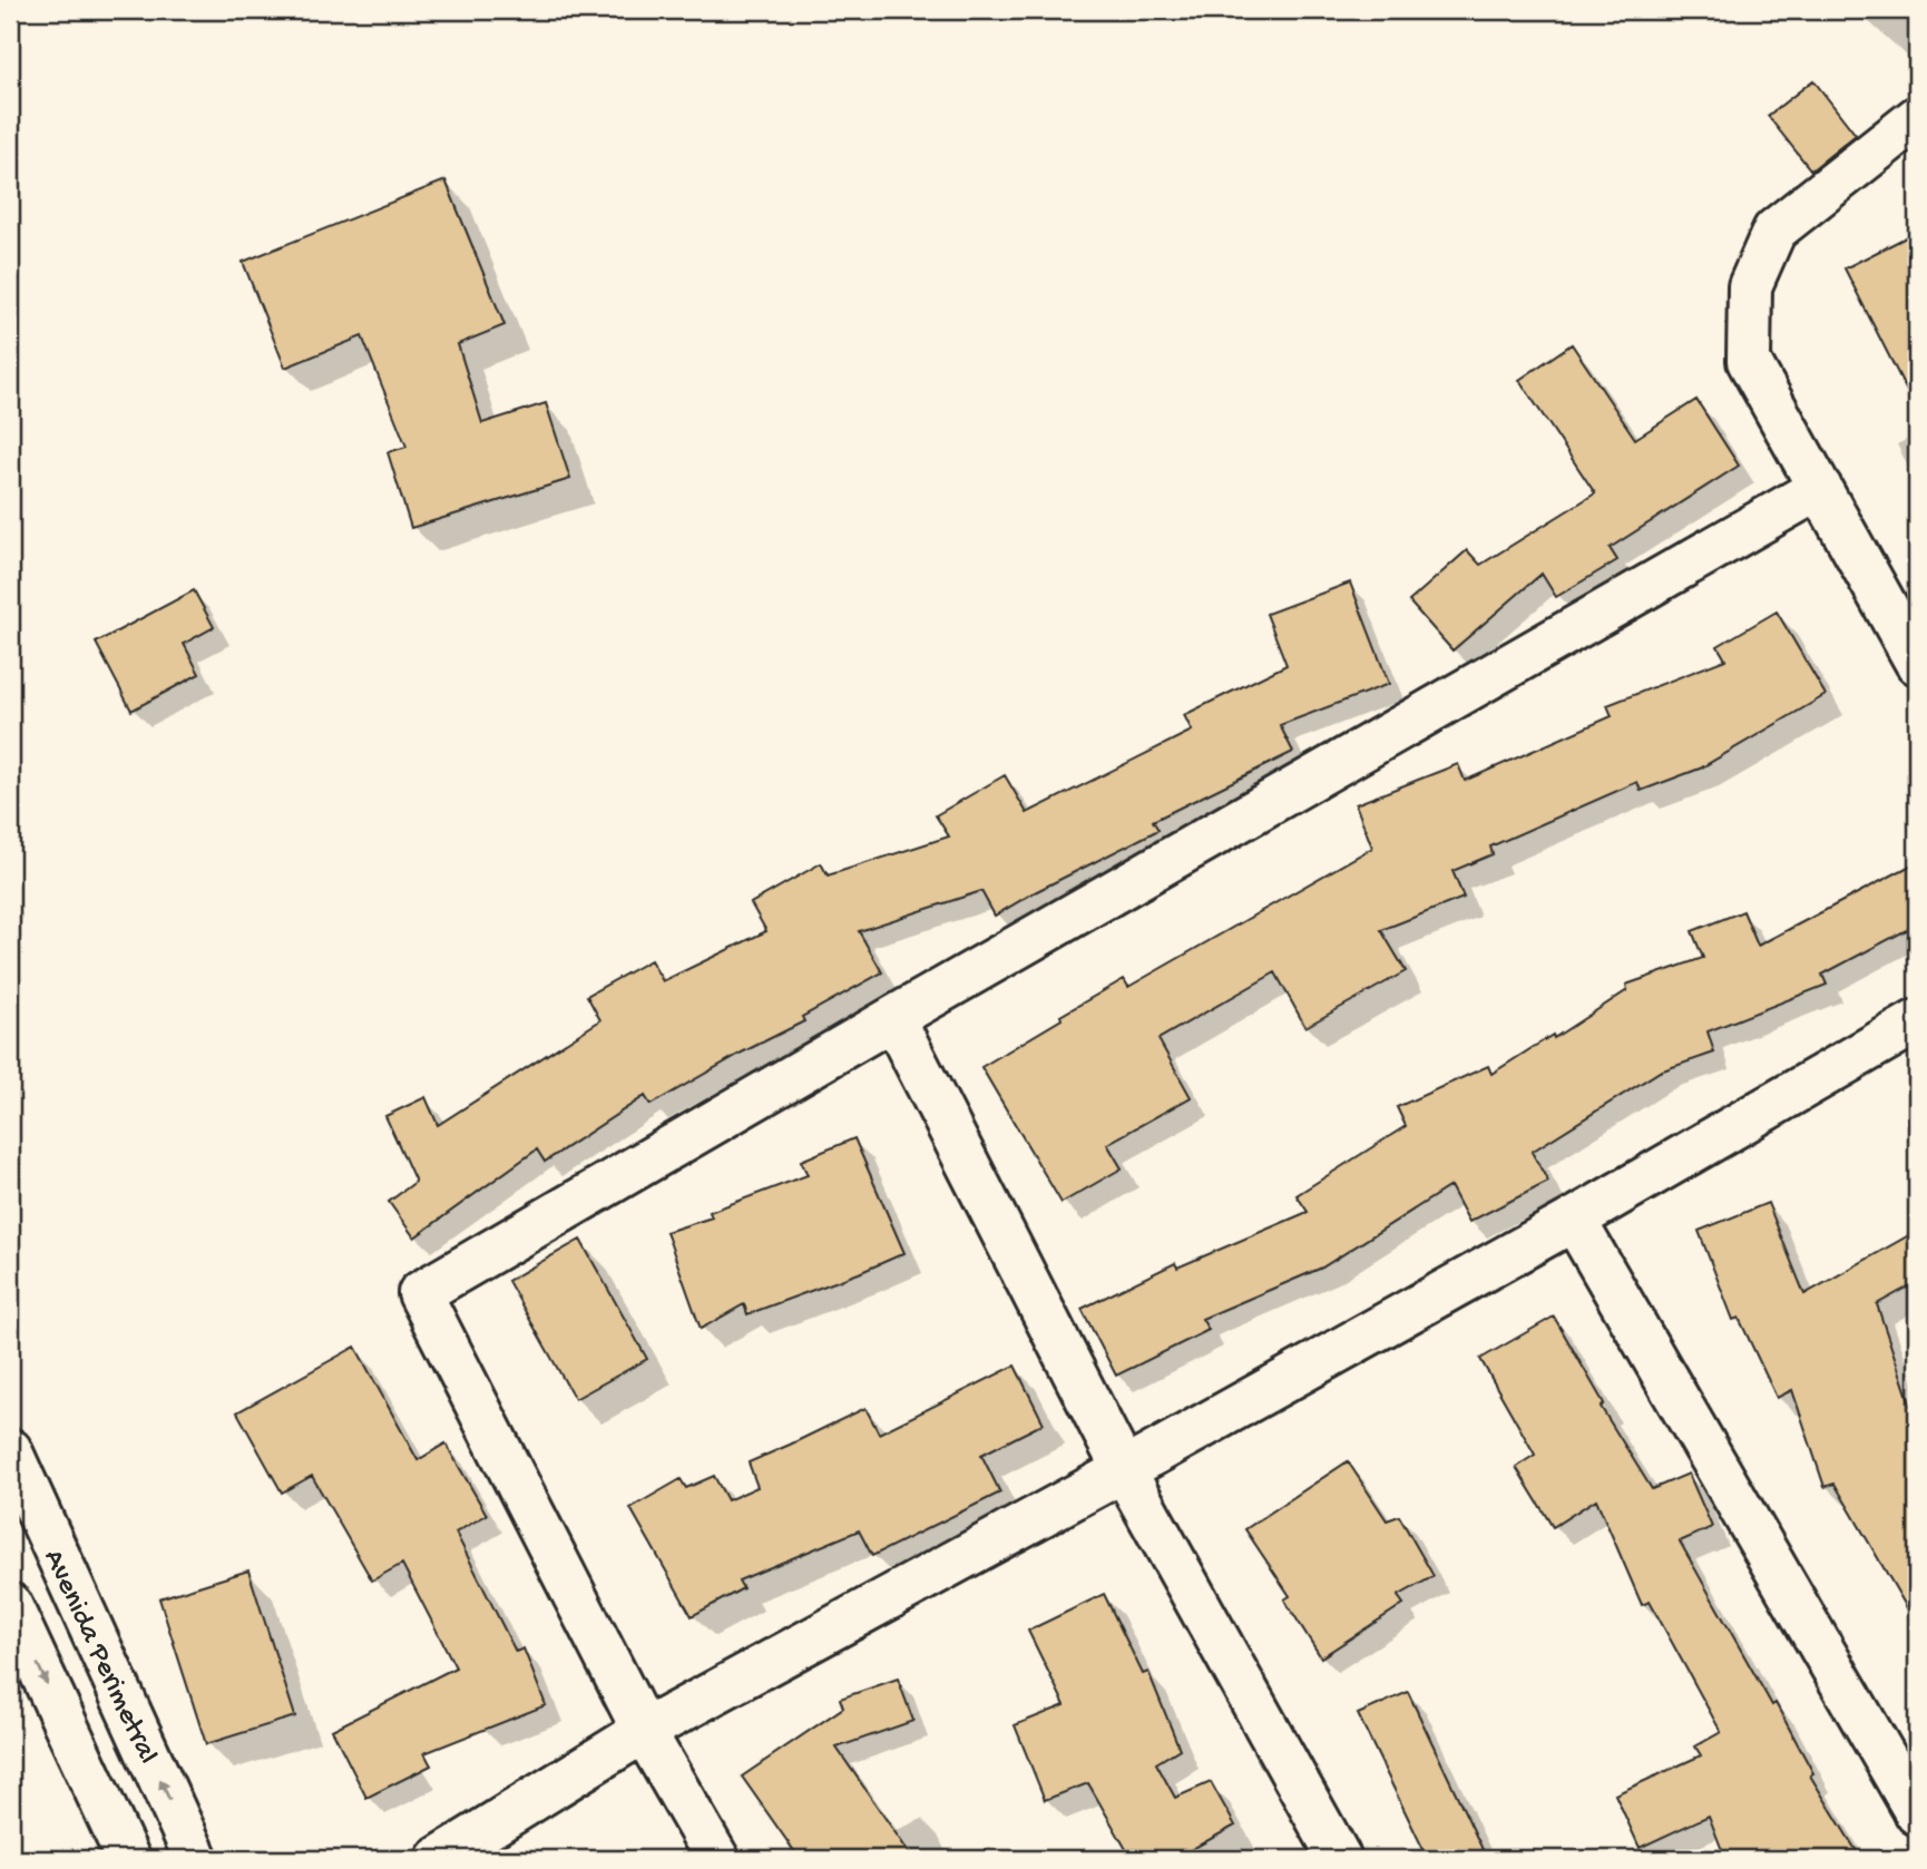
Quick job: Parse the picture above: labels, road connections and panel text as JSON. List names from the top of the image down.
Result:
{
  "streets": {
    "street": ["Avenida Perimetral"]
  }
}
